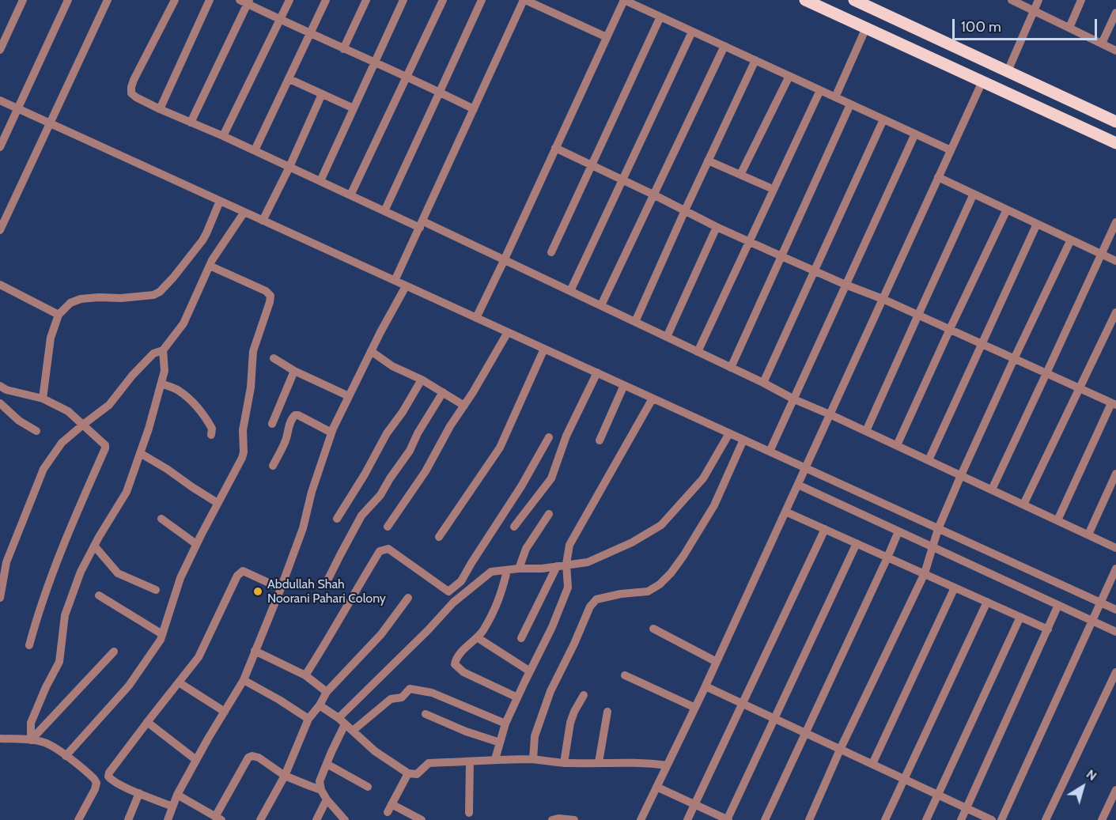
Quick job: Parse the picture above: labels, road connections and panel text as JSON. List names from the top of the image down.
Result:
{
  "places": ["Abdullah Shah Noorani Pahari Colony"],
  "scale_bar": "100 m",
  "north": "top right"
}
